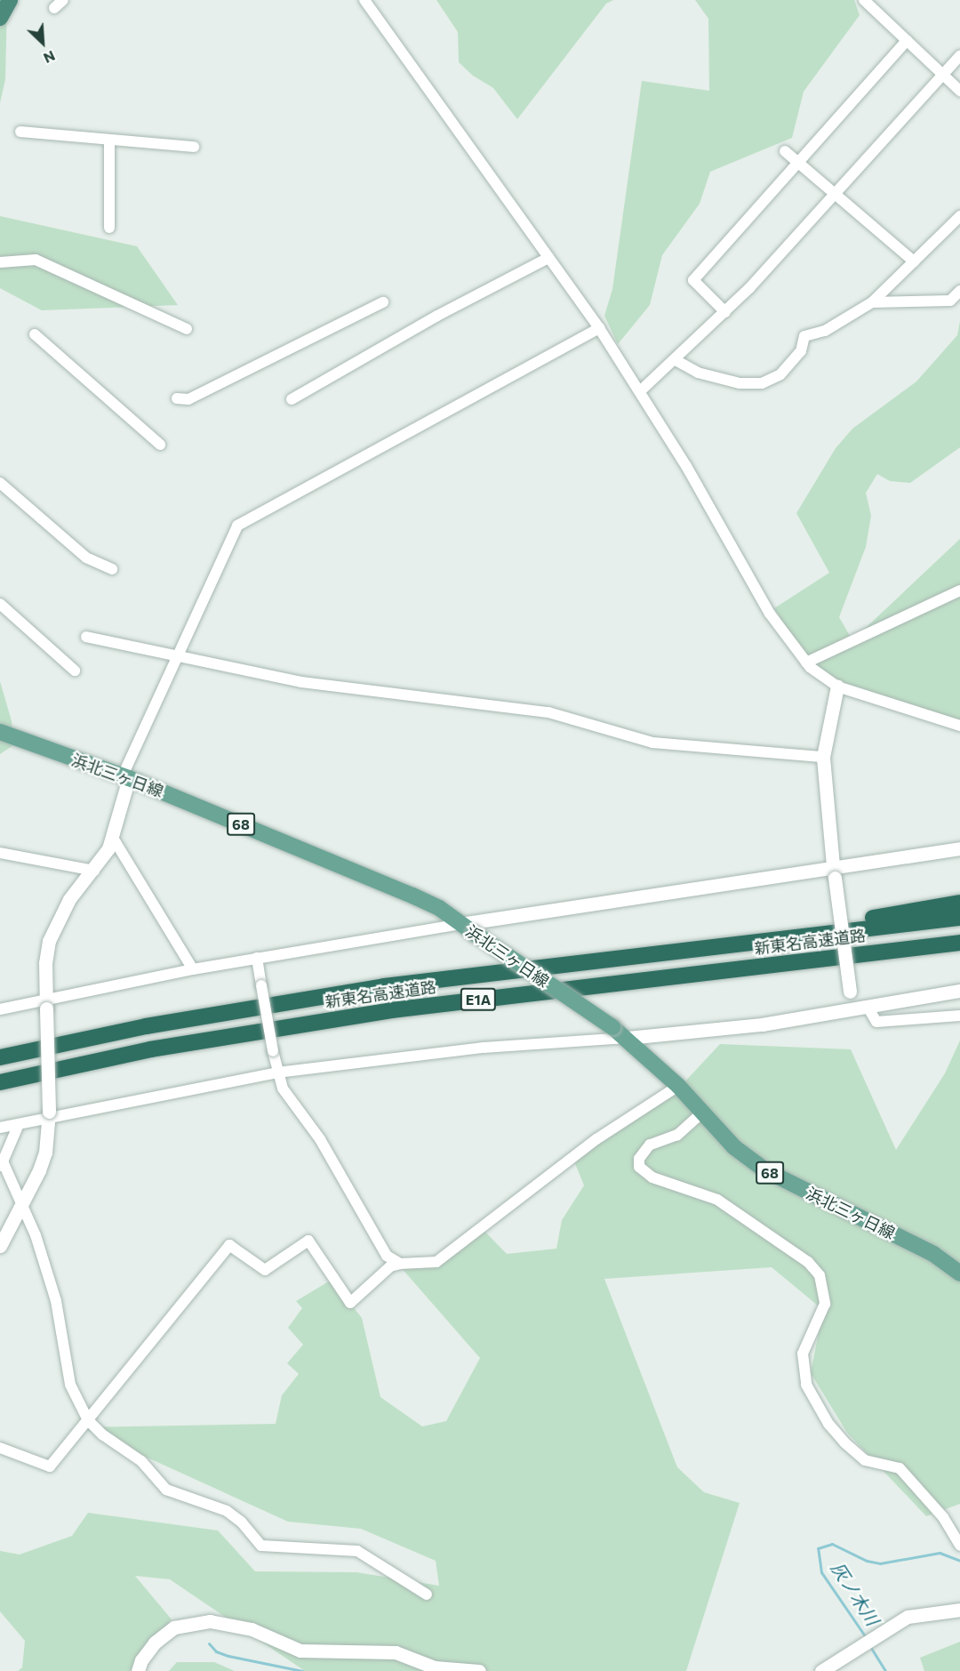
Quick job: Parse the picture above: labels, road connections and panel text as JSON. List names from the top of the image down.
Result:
{
  "streets": {
    "highway": ["新東名高速道路", "E1A"],
    "main road": ["浜北三ヶ日線", "68"]
  },
  "water": ["灰ノ木川"],
  "north": "bottom right"
}
